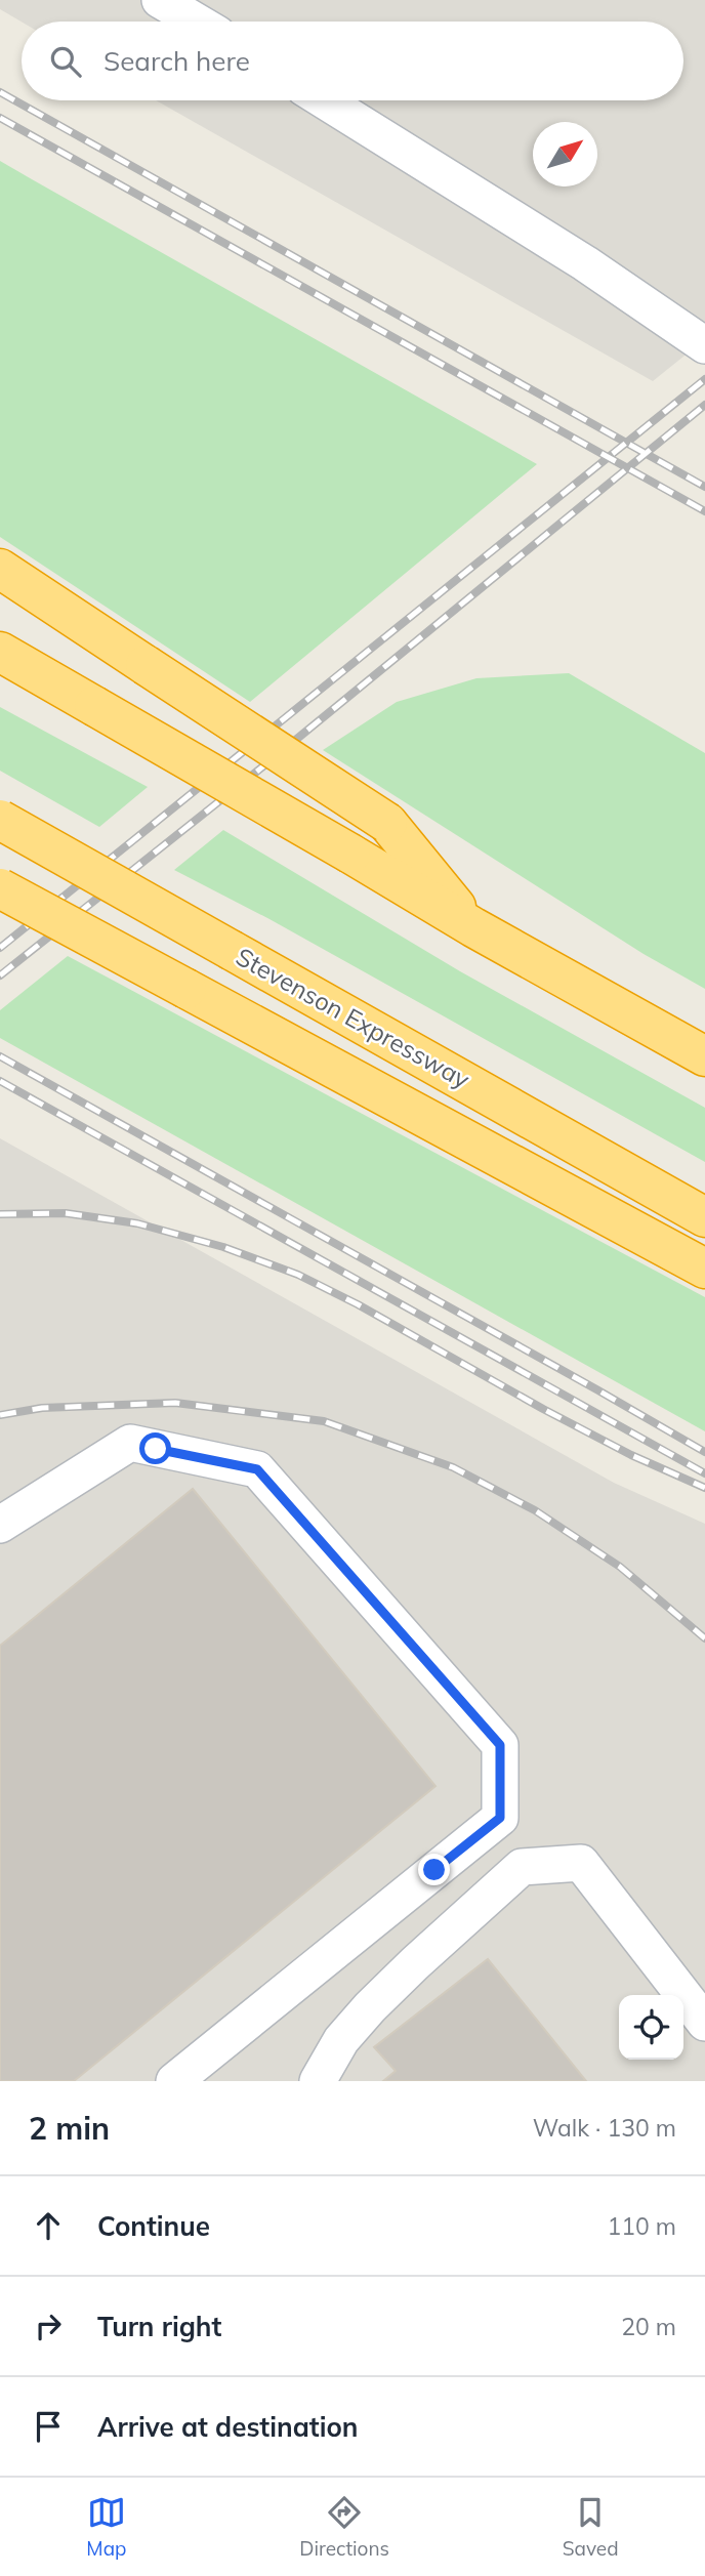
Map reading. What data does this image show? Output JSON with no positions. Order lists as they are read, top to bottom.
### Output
{
  "streets": {
    "highway": ["Stevenson Expressway"]
  },
  "north": "top right",
  "page": {
    "search": "Search here",
    "heading": ["2 min", "Walk · 130 m"],
    "list": [
      ["Continue", "110 m"],
      ["Turn right", "20 m"],
      "Arrive at destination"
    ],
    "nav": ["Map", "Directions", "Saved"]
  }
}
